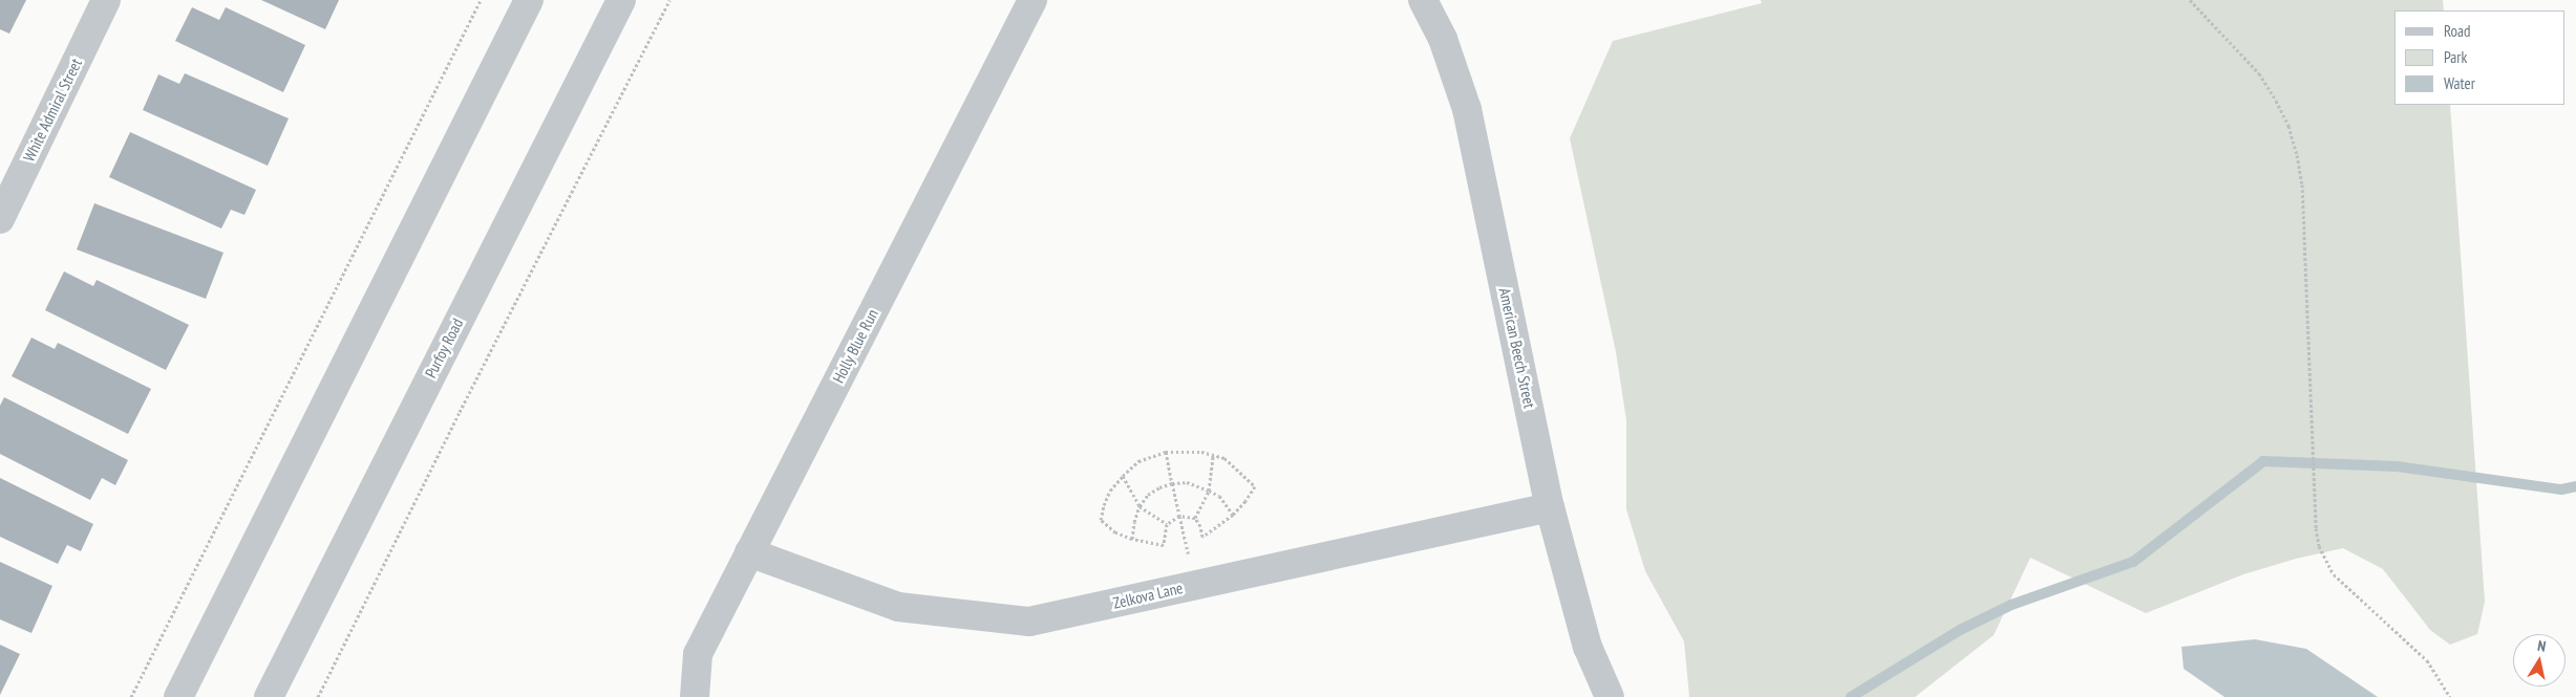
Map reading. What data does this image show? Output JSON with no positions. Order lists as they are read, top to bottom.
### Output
{
  "streets": {
    "street": [
      "White Admiral Street",
      "Holly Blue Run",
      "Purfoy Road",
      "American Beech Street",
      "Zelkova Lane"
    ]
  },
  "crossings": [
    ["Holly Blue Run", "Zelkova Lane"],
    ["American Beech Street", "Zelkova Lane"]
  ],
  "legend": ["Road", "Park", "Water"],
  "north": "top"
}
